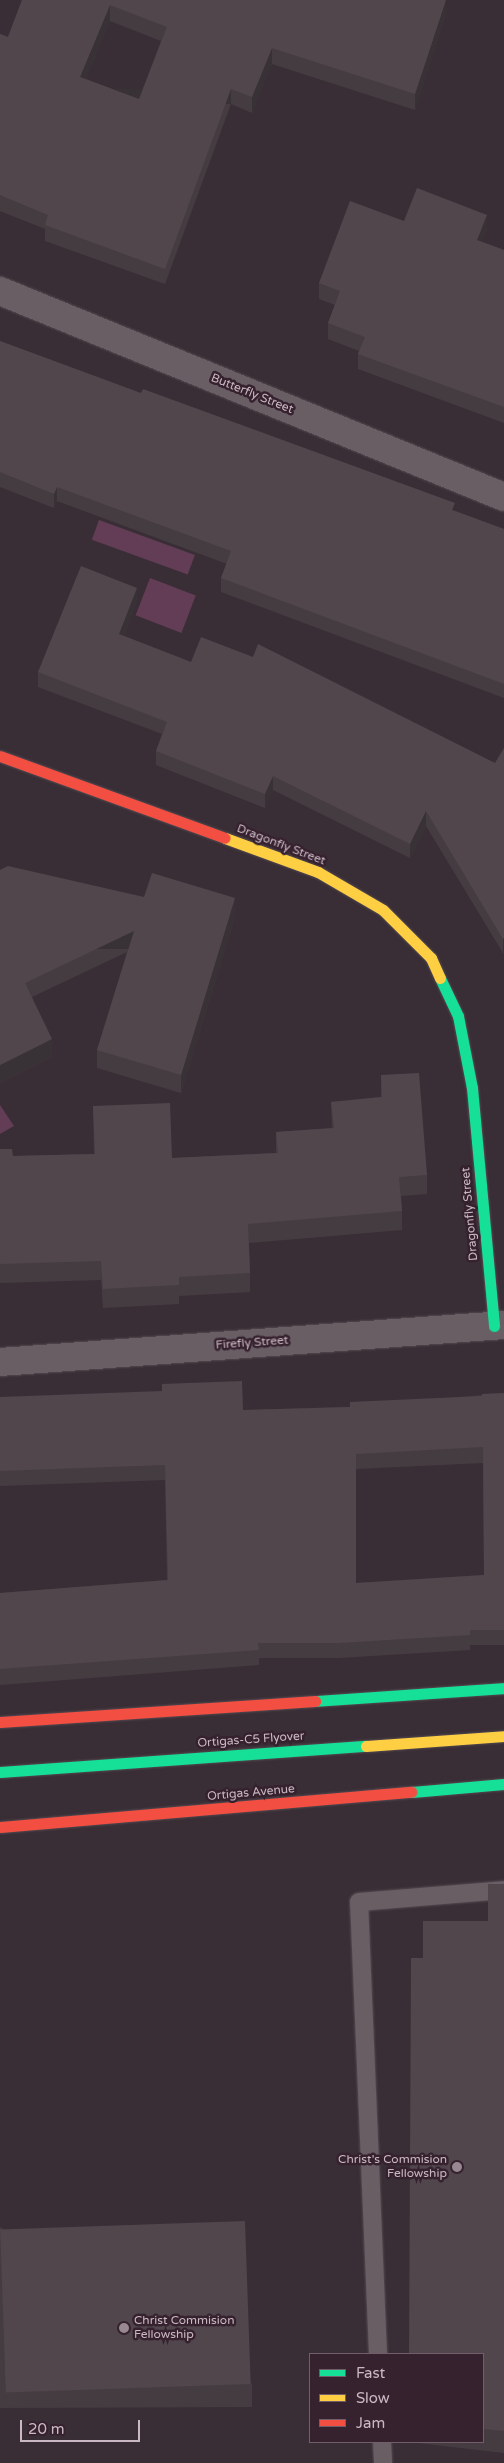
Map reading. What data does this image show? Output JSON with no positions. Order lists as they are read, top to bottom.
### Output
{
  "streets": {
    "main road": ["Dragonfly Street", "Ortigas-C5 Flyover", "Ortigas Avenue"],
    "street": ["Butterfly Street", "Firefly Street"]
  },
  "crossings": [
    ["Dragonfly Street", "Firefly Street"]
  ],
  "places": ["Christ's Commision Fellowship", "Christ Commision Fellowship"],
  "legend": ["Fast", "Slow", "Jam"],
  "scale_bar": "20 m"
}
